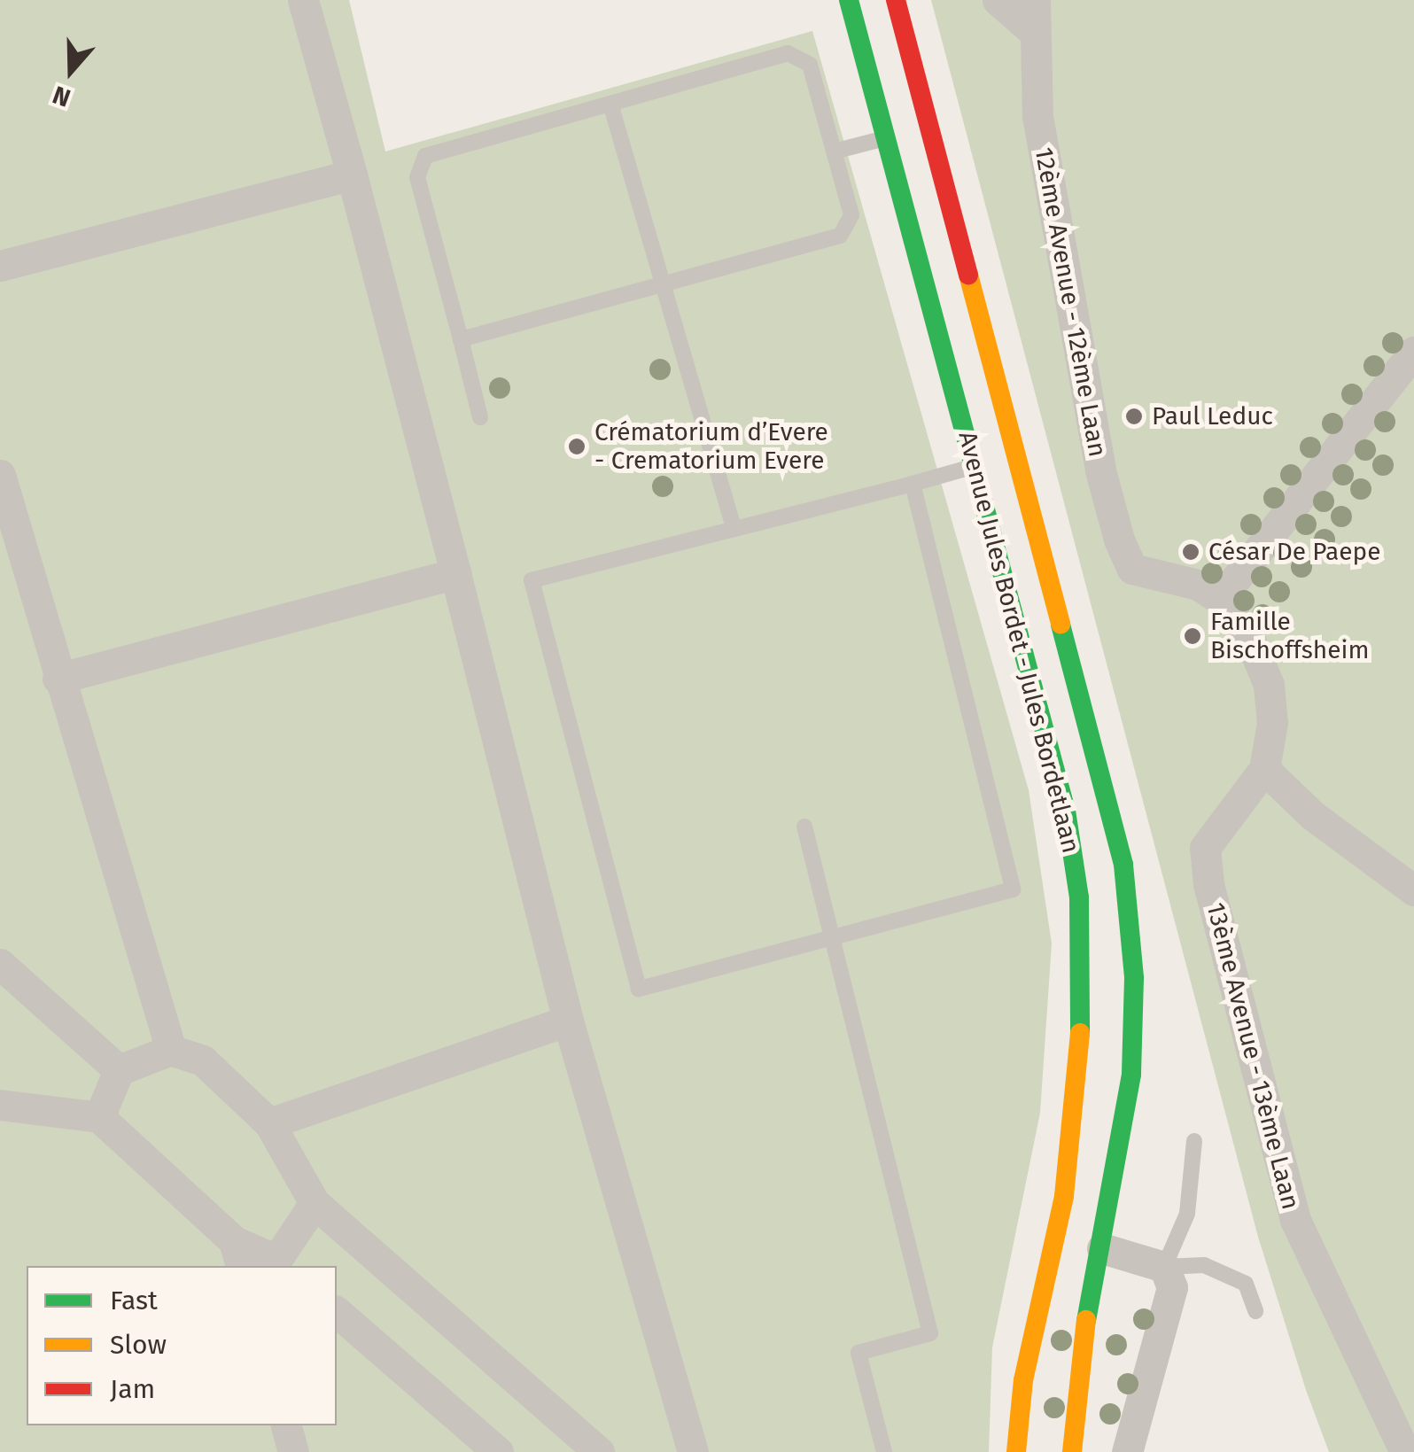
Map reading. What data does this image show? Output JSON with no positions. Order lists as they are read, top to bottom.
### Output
{
  "streets": {
    "main road": ["Avenue Jules Bordet - Jules Bordetlaan"],
    "street": ["12ème Avenue - 12ème Laan", "13ème Avenue - 13ème Laan"]
  },
  "places": [
    "Paul Leduc",
    "Crématorium d’Evere - Crematorium Evere",
    "César De Paepe",
    "Famille Bischoffsheim"
  ],
  "legend": ["Fast", "Slow", "Jam"],
  "north": "bottom"
}
